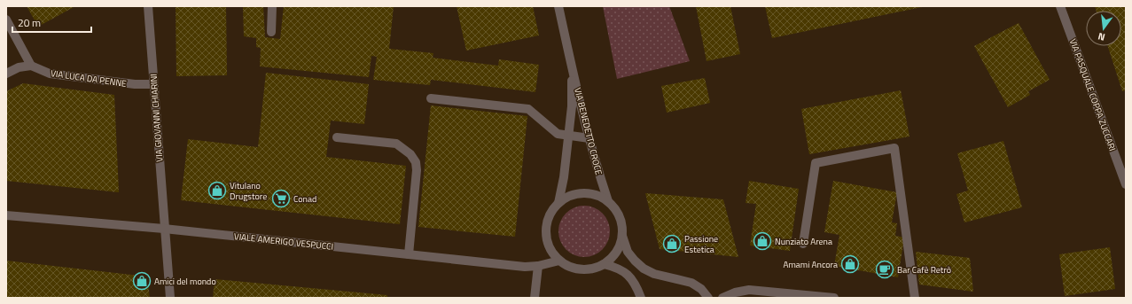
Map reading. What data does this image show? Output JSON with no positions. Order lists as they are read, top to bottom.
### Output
{
  "streets": {
    "street": [
      "VIA LUCA DA PENNE",
      "VIA PASQUALE COPPA ZUCCARI",
      "VIA GIOVANNI CHIARINI",
      "VIA BENEDETTO CROCE",
      "VIALE AMERIGO VESPUCCI"
    ]
  },
  "crossings": [
    ["VIA LUCA DA PENNE", "VIA GIOVANNI CHIARINI"],
    ["VIA GIOVANNI CHIARINI", "VIALE AMERIGO VESPUCCI"],
    ["VIA BENEDETTO CROCE", "VIALE AMERIGO VESPUCCI"]
  ],
  "places": {
    "shop": [
      "Vitulano Drugstore",
      "Nunziato Arena",
      "Passione Estetica",
      "Amami Ancora",
      "Amici del mondo"
    ],
    "supermarket": ["Conad"],
    "cafe": ["Bar Cafè Retrò"]
  },
  "scale_bar": "20 m",
  "north": "bottom"
}
